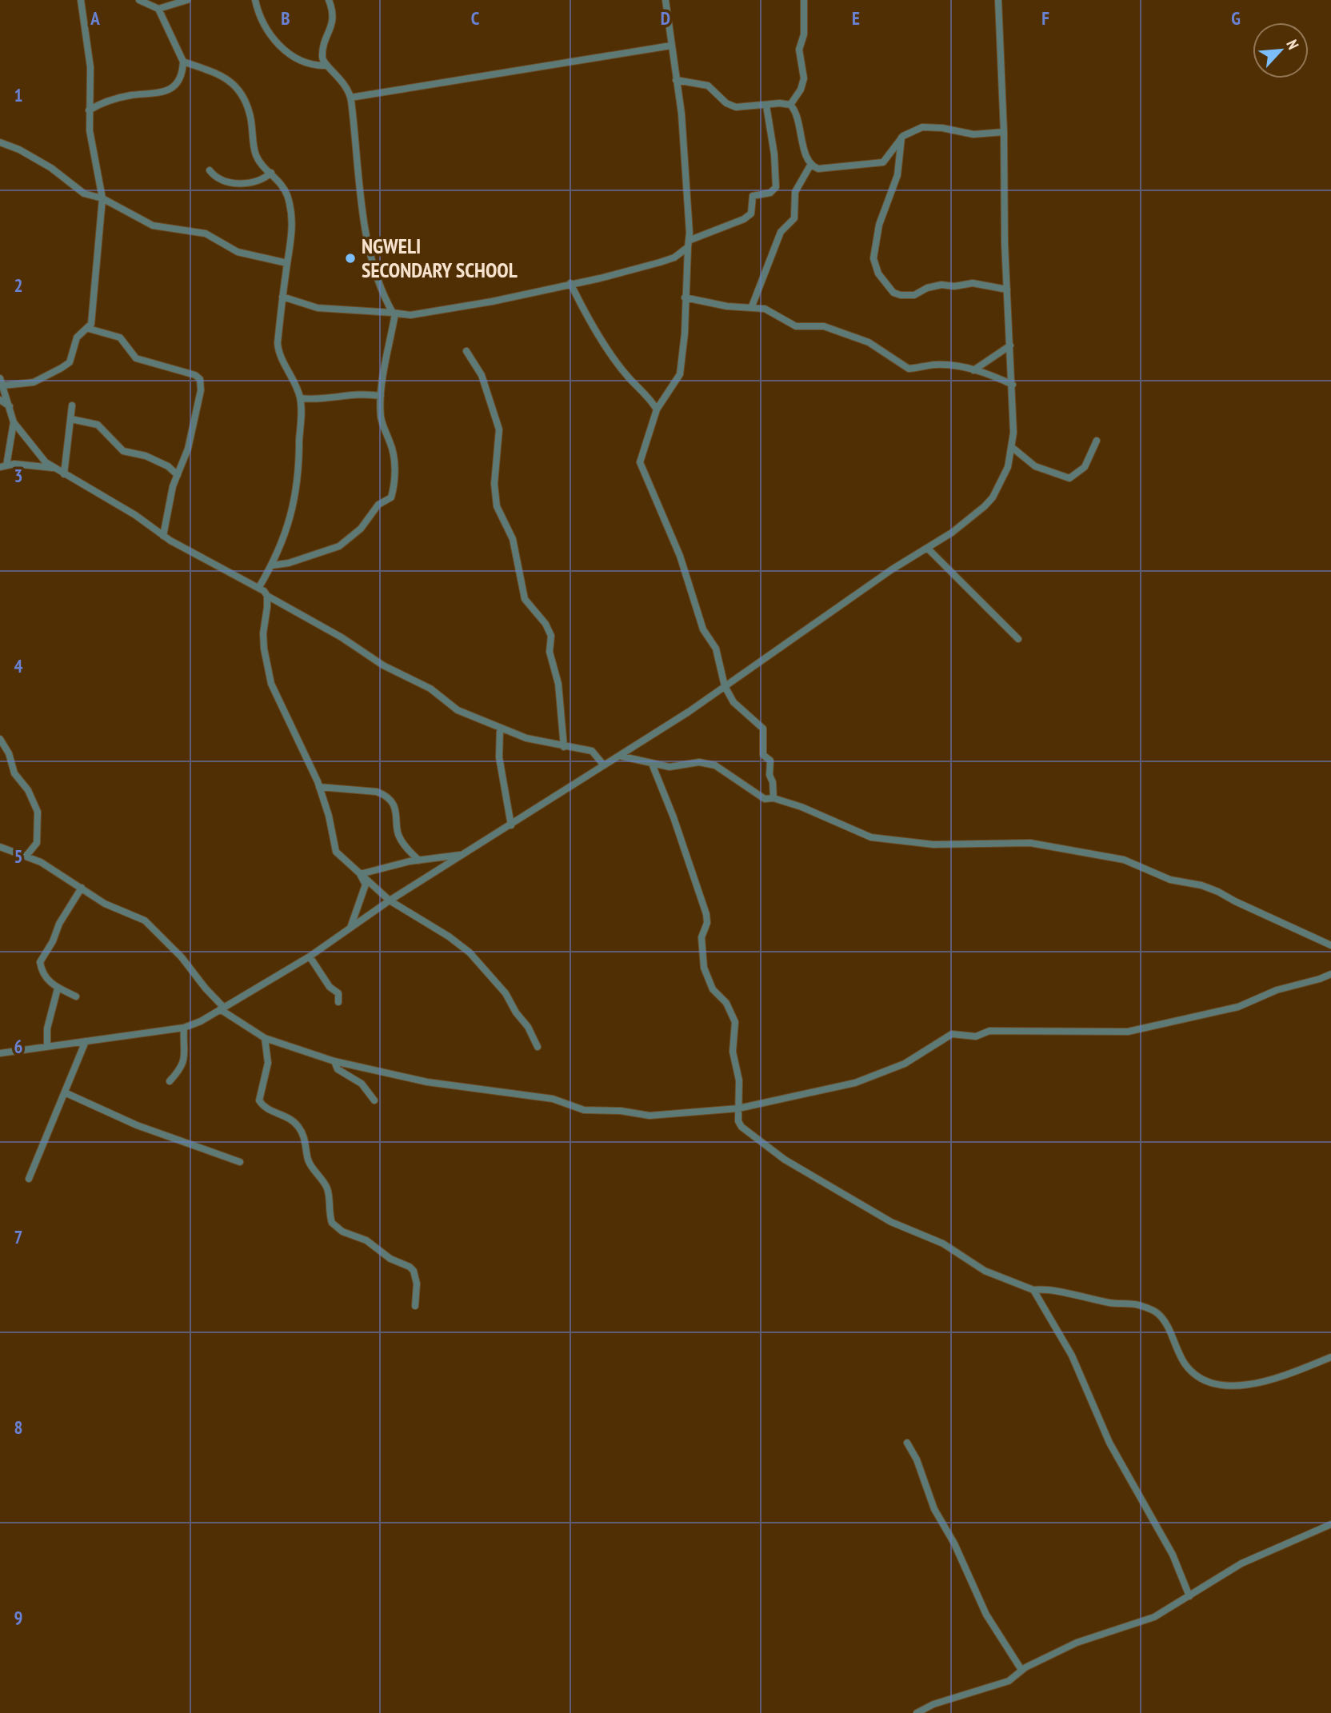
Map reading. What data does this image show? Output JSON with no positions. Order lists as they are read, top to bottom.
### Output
{
  "places": ["NGWELI SECONDARY SCHOOL"],
  "north": "top right",
  "grid": {
    "columns": [
      "A",
      "B",
      "C",
      "D",
      "E",
      "F",
      "G"
    ],
    "rows": [
      "1",
      "2",
      "3",
      "4",
      "5",
      "6",
      "7",
      "8",
      "9"
    ]
  }
}
